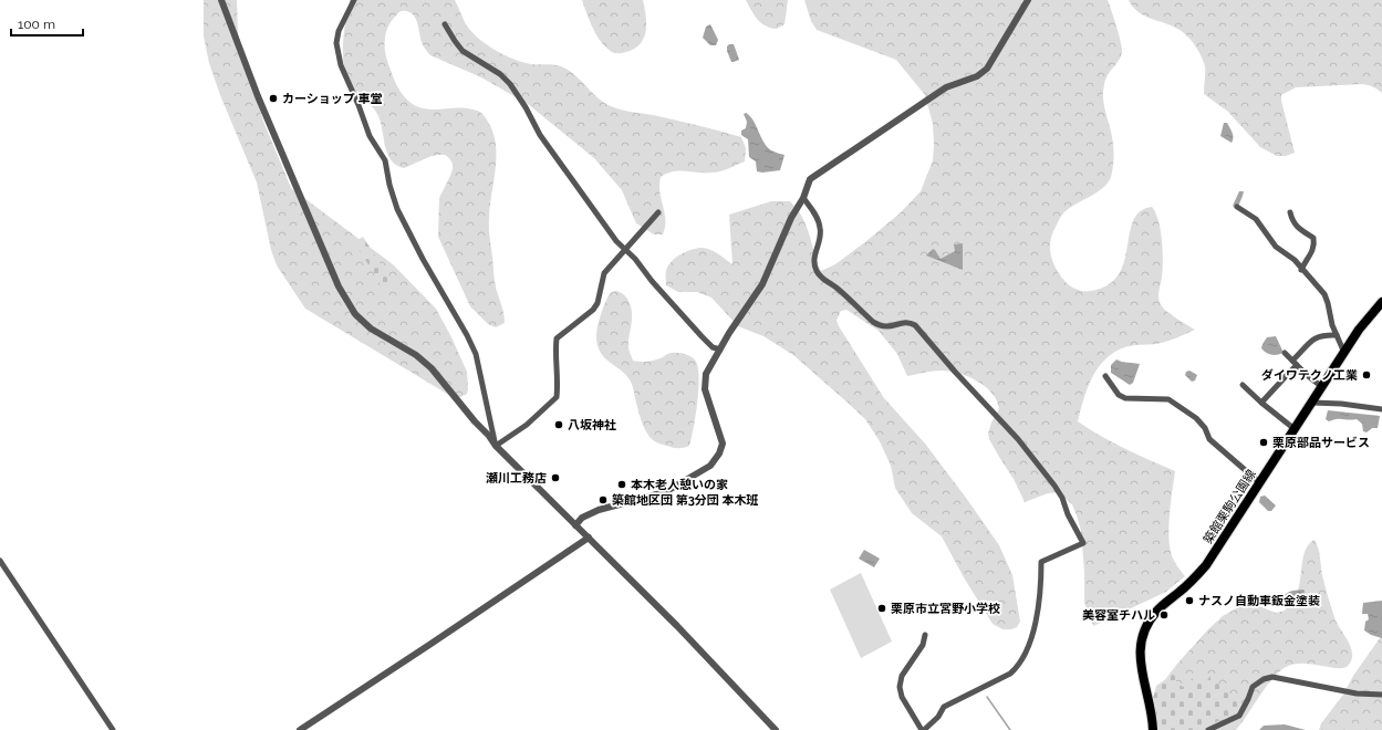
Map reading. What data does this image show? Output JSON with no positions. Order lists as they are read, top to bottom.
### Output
{
  "streets": {
    "main road": ["築館栗駒公園線"]
  },
  "places": [
    "カーショップ 車堂",
    "ダイワテクノ工業",
    "八坂神社",
    "栗原部品サービス",
    "瀬川工務店",
    "本木老人憩いの家",
    "築館地区団 第3分団 本木班",
    "ナスノ自動車鈑金塗装",
    "栗原市立宮野小学校",
    "美容室チハル"
  ],
  "scale_bar": "100 m"
}
